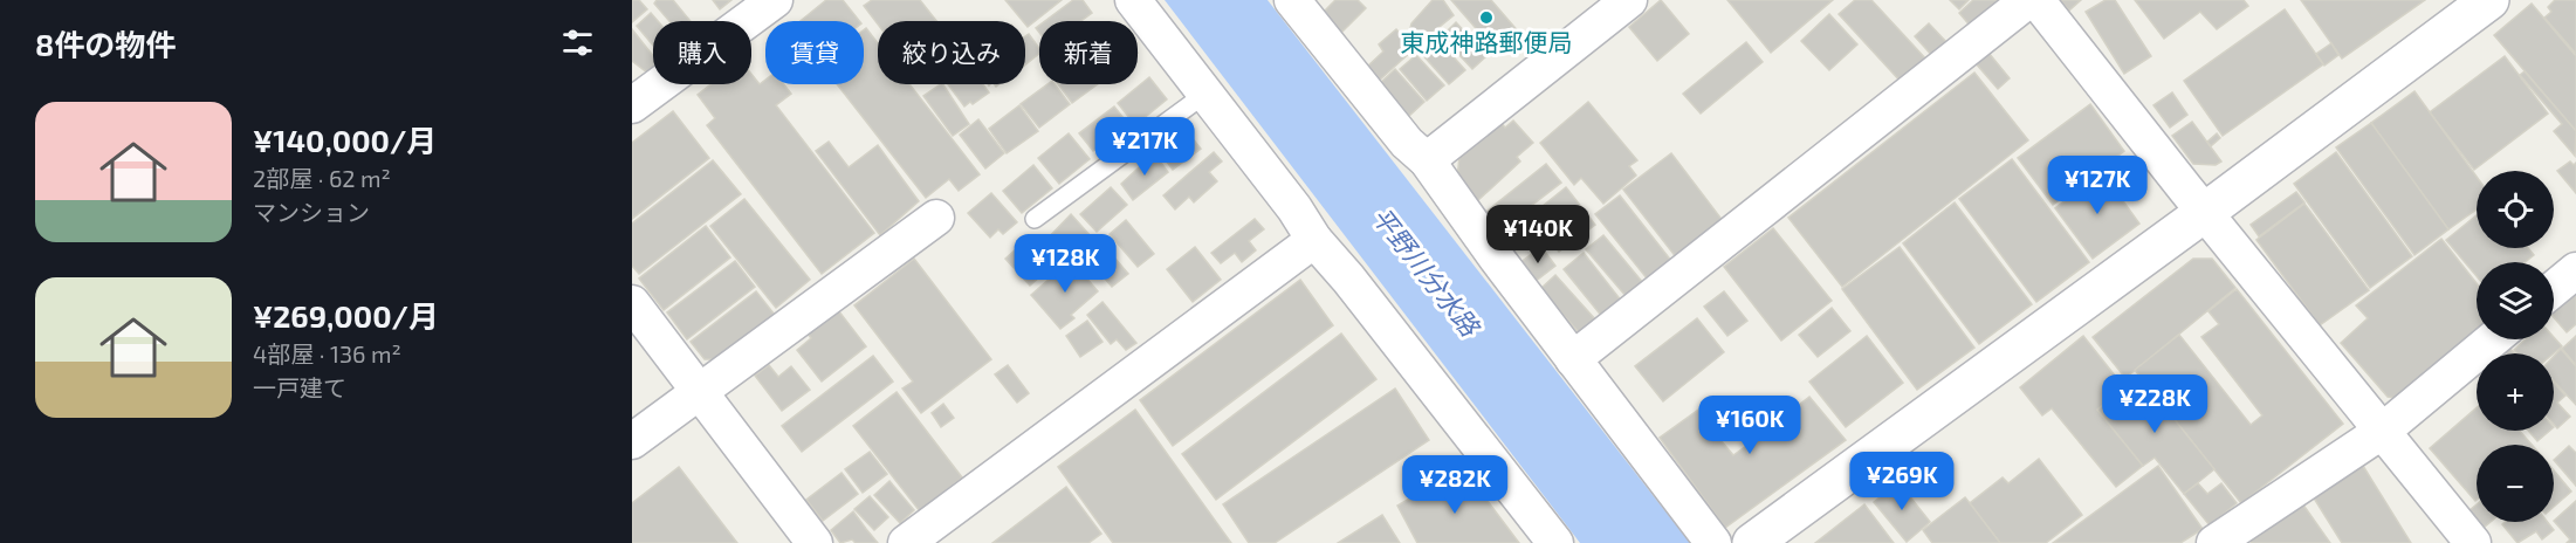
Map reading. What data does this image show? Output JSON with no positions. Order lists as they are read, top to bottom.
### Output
{
  "water": ["平野川分水路"],
  "places": ["東成神路郵便局"],
  "page": {
    "heading": "8件の物件",
    "chip": [
      "購入",
      "賃貸",
      "絞り込み",
      "新着"
    ],
    "list": [
      {
        "name": "¥140,000/月",
        "note": "2部屋 · 62 m² · マンション"
      },
      {
        "name": "¥269,000/月",
        "note": "4部屋 · 136 m² · 一戸建て"
      }
    ],
    "price": [
      "¥217K",
      "¥127K",
      "¥140K",
      "¥128K",
      "¥228K",
      "¥160K",
      "¥269K",
      "¥282K"
    ],
    "map_buttons": ["+", "−"]
  }
}
